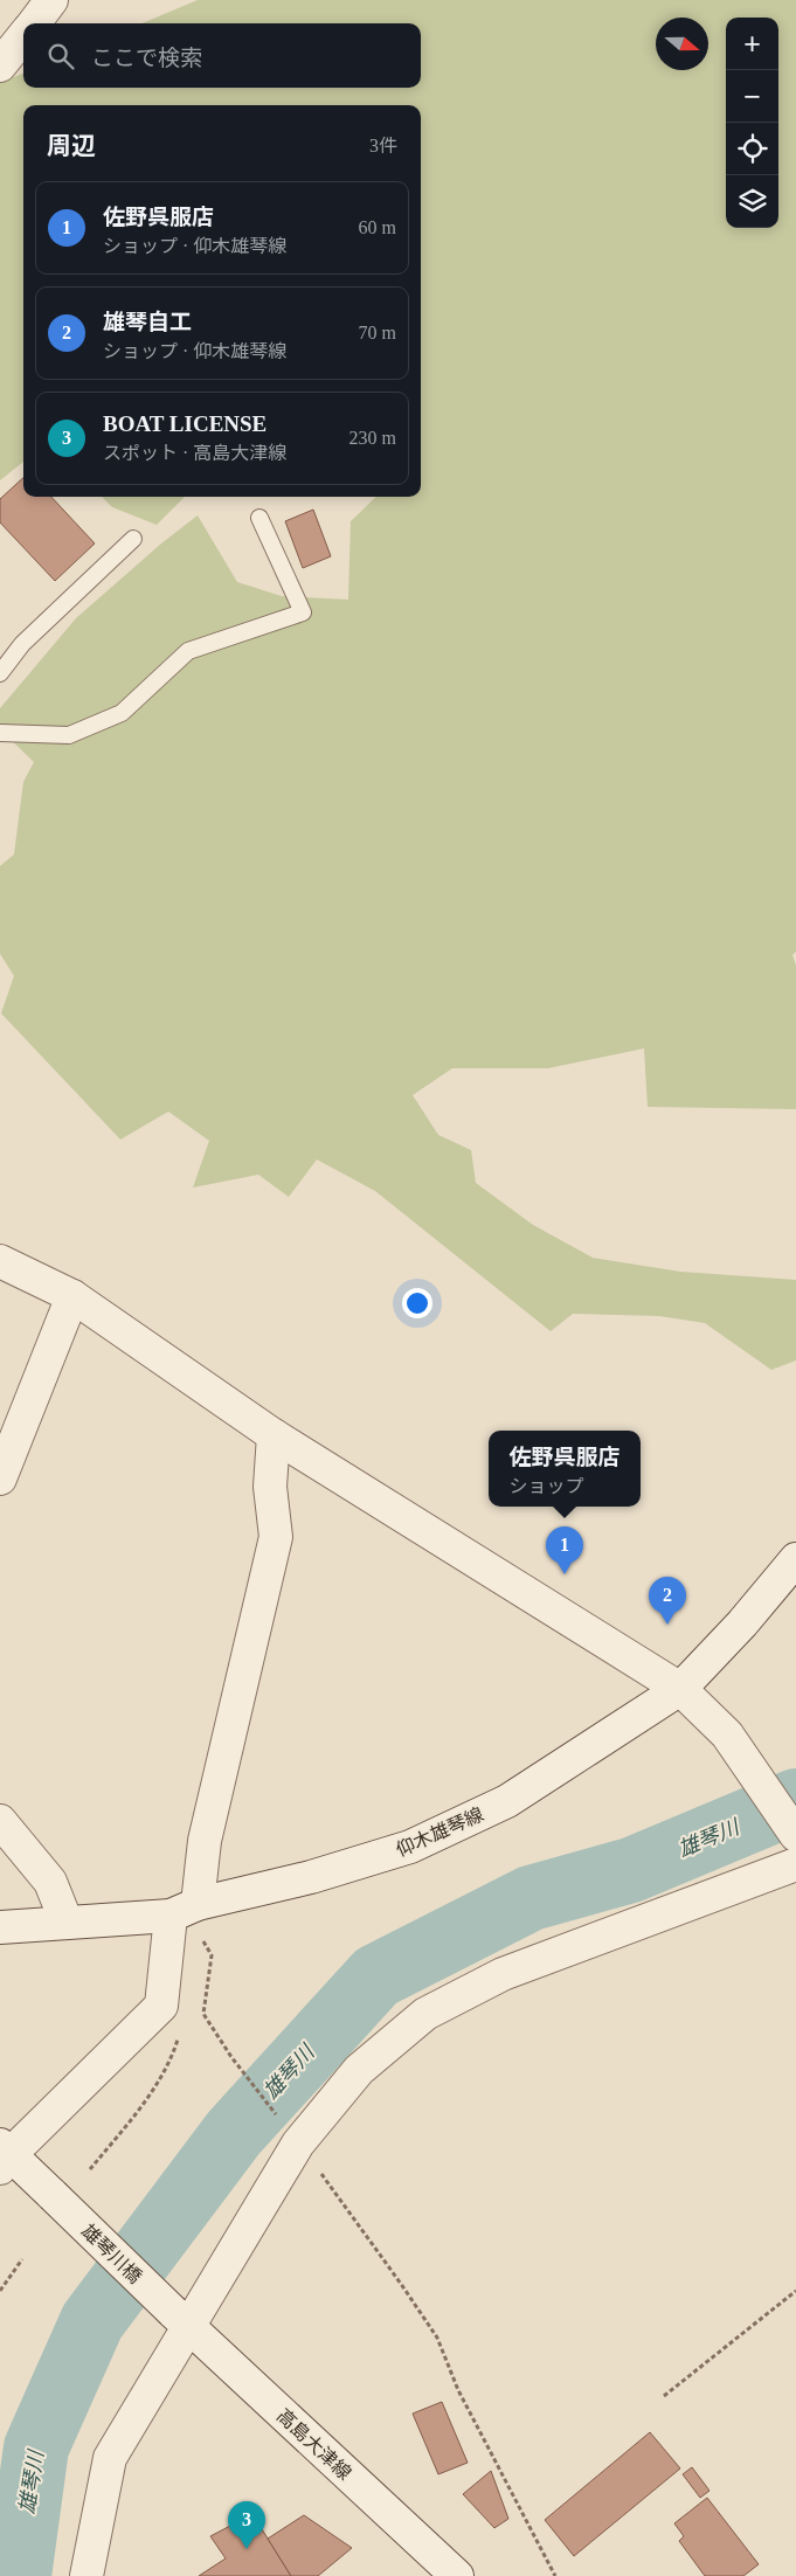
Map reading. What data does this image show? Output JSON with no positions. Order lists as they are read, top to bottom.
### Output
{
  "streets": {
    "street": ["仰木雄琴線", "雄琴川橋", "高島大津線"]
  },
  "crossings": [
    ["雄琴川橋", "高島大津線"]
  ],
  "water": ["雄琴川"],
  "north": "right",
  "page": {
    "map_buttons": ["+", "−"],
    "search": "ここで検索",
    "heading": ["周辺", "3件"],
    "list": [
      {
        "mark": "1",
        "name": "佐野呉服店",
        "note": "ショップ · 仰木雄琴線",
        "value": "60 m"
      },
      {
        "mark": "2",
        "name": "雄琴自工",
        "note": "ショップ · 仰木雄琴線",
        "value": "70 m"
      },
      {
        "mark": "3",
        "name": "BOAT LICENSE",
        "note": "スポット · 高島大津線",
        "value": "230 m"
      }
    ],
    "popup": ["佐野呉服店", "ショップ"],
    "pins": ["1", "2", "3"]
  }
}
